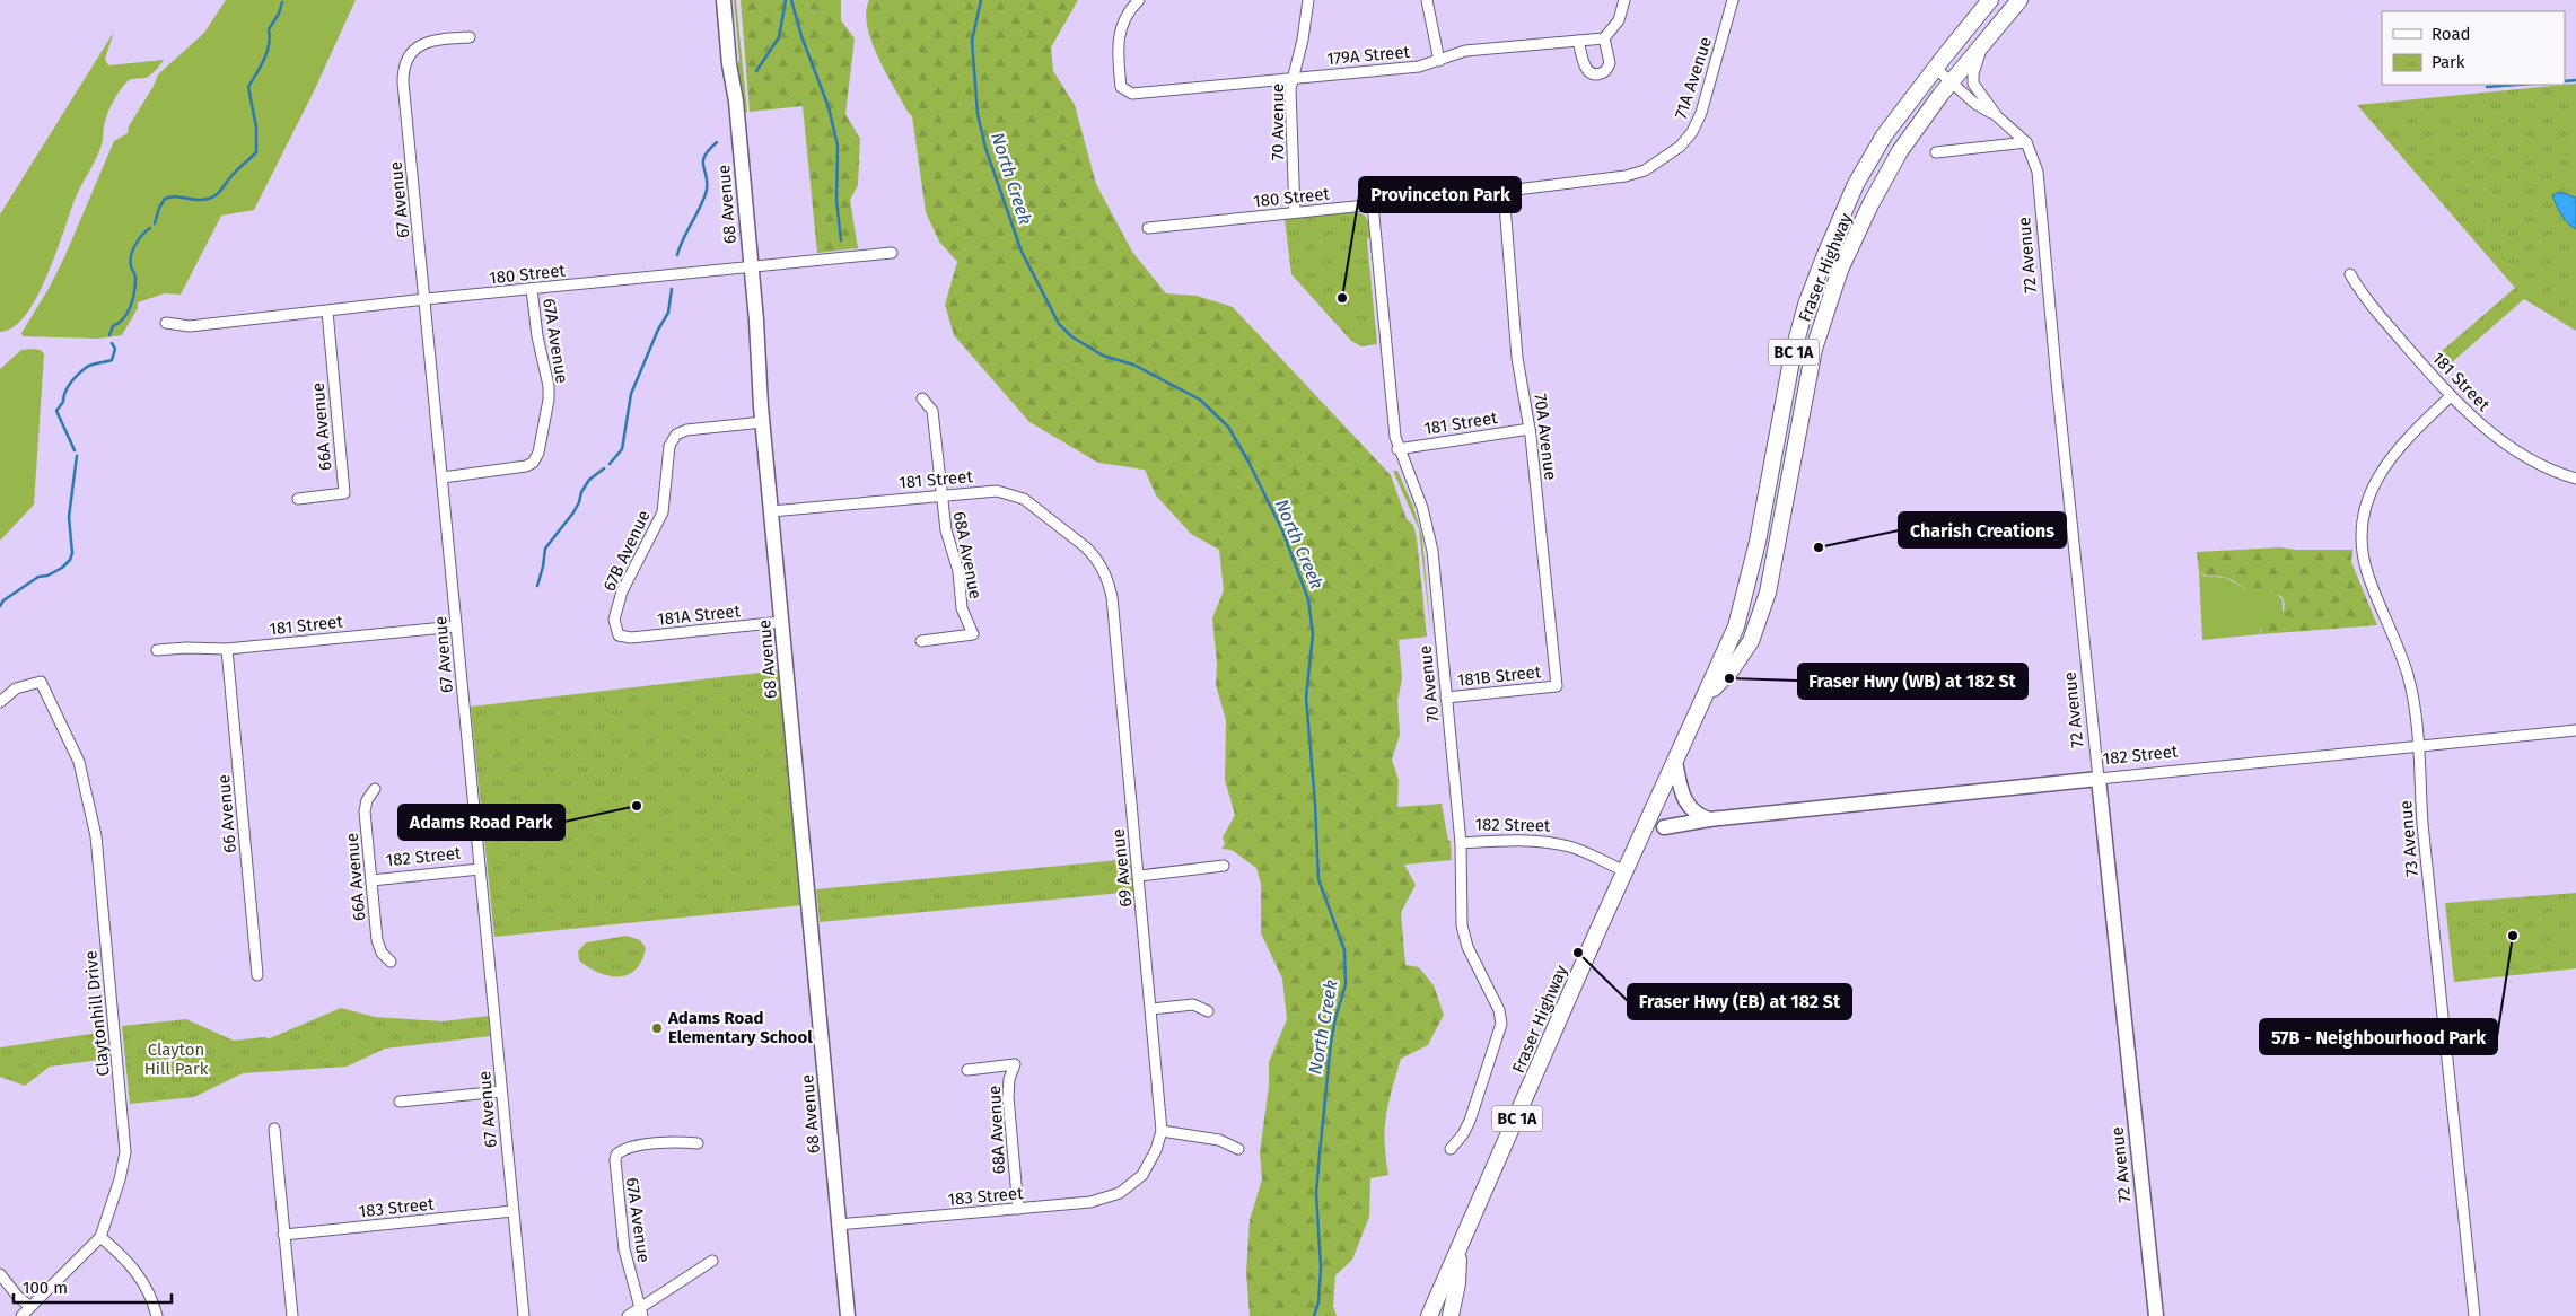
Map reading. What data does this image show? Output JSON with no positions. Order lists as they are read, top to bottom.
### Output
{
  "streets": {
    "main road": ["Fraser Highway", "BC 1A"],
    "street": [
      "179A Street",
      "71A Avenue",
      "70 Avenue",
      "180 Street",
      "67 Avenue",
      "68 Avenue",
      "72 Avenue",
      "67A Avenue",
      "181 Street",
      "66A Avenue",
      "70A Avenue",
      "67B Avenue",
      "68A Avenue",
      "181A Street",
      "181B Street",
      "182 Street",
      "66 Avenue",
      "73 Avenue",
      "69 Avenue",
      "Claytonhill Drive",
      "183 Street"
    ]
  },
  "crossings": [
    ["179A Street", "70 Avenue"],
    ["71A Avenue", "180 Street"],
    ["70 Avenue", "180 Street"],
    ["70 Avenue", "181 Street"],
    ["70 Avenue", "181B Street"],
    ["70 Avenue", "182 Street"],
    ["180 Street", "67 Avenue"],
    ["180 Street", "68 Avenue"],
    ["180 Street", "67A Avenue"],
    ["180 Street", "66A Avenue"],
    ["180 Street", "70A Avenue"],
    ["67 Avenue", "67A Avenue"],
    ["67 Avenue", "181 Street"],
    ["67 Avenue", "182 Street"],
    ["67 Avenue", "183 Street"],
    ["68 Avenue", "181 Street"],
    ["68 Avenue", "67B Avenue"],
    ["68 Avenue", "181A Street"],
    ["68 Avenue", "183 Street"],
    ["72 Avenue", "Fraser Highway"],
    ["72 Avenue", "182 Street"],
    ["Fraser Highway", "182 Street"],
    ["181 Street", "70A Avenue"],
    ["181 Street", "68A Avenue"],
    ["181 Street", "66 Avenue"],
    ["181 Street", "73 Avenue"],
    ["181 Street", "69 Avenue"],
    ["66A Avenue", "182 Street"],
    ["70A Avenue", "181B Street"],
    ["67B Avenue", "181A Street"],
    ["68A Avenue", "183 Street"],
    ["182 Street", "73 Avenue"],
    ["69 Avenue", "183 Street"]
  ],
  "water": ["North Creek"],
  "parks": ["Clayton Hill Park"],
  "places": [
    "Provinceton Park",
    "Charish Creations",
    "Fraser Hwy (WB) at 182 St",
    "Adams Road Park",
    "57B - Neighbourhood Park",
    "Fraser Hwy (EB) at 182 St",
    "Adams Road Elementary School"
  ],
  "legend": ["Road", "Park"],
  "scale_bar": "100 m"
}
